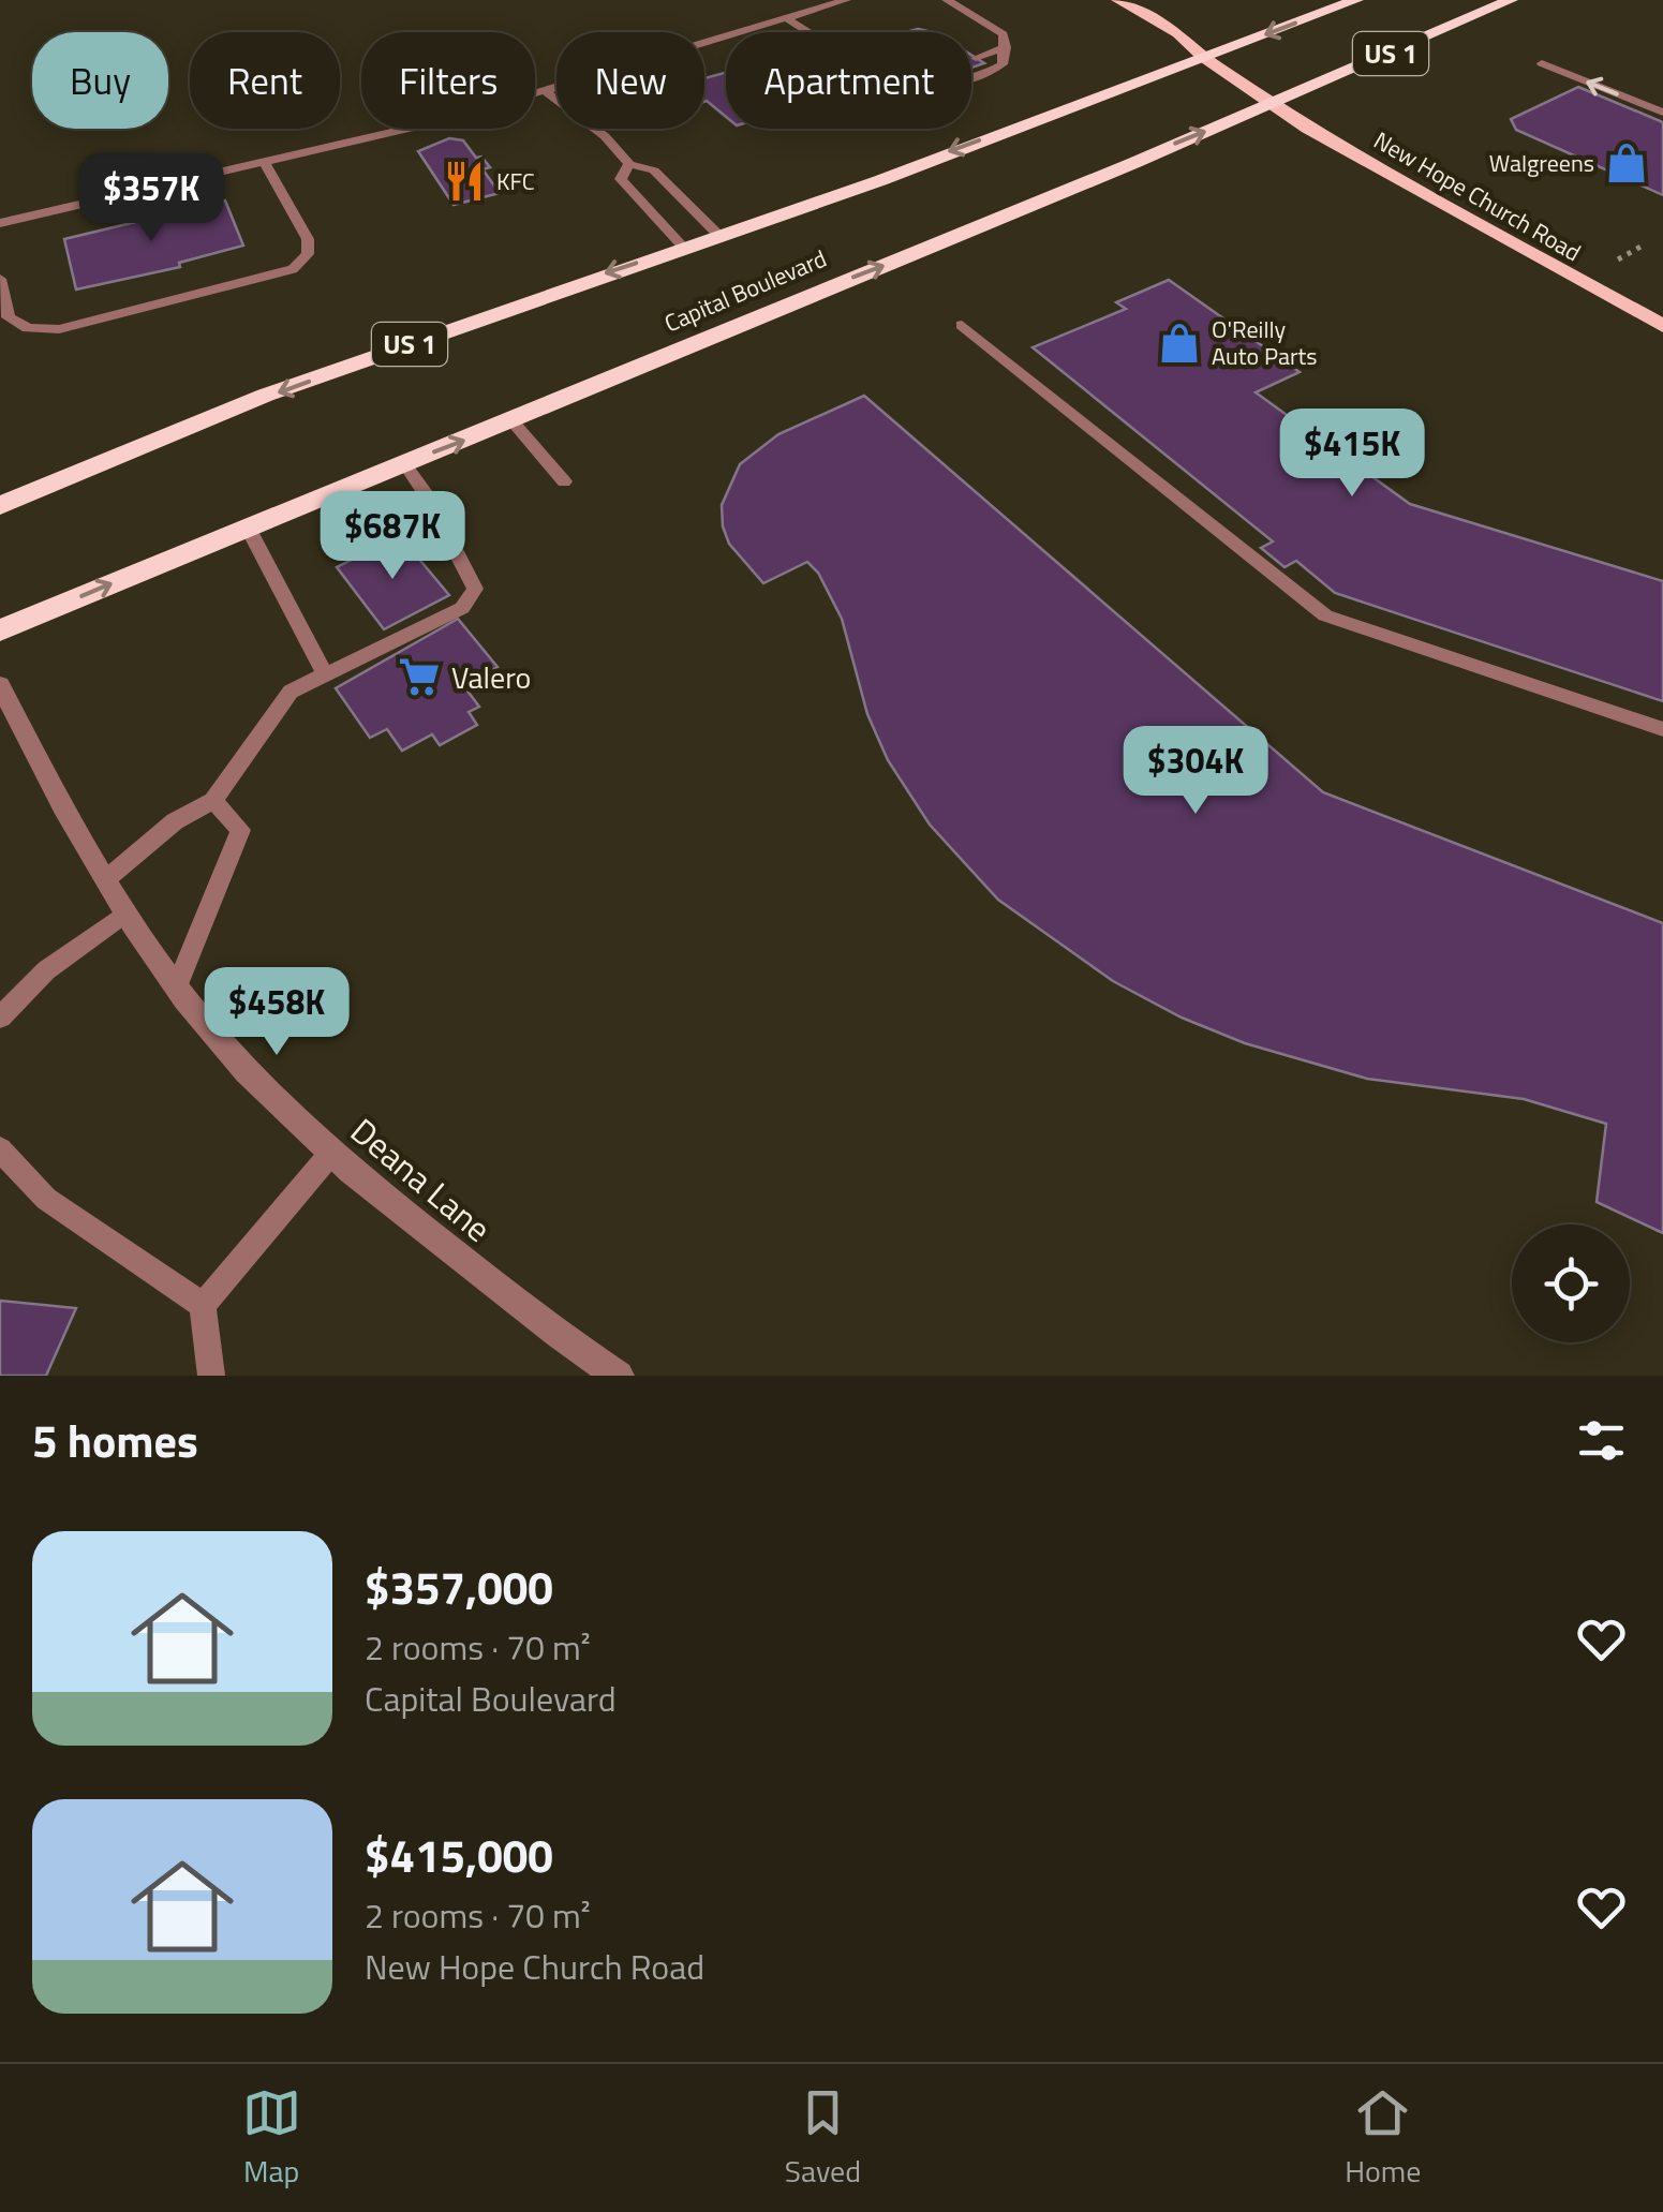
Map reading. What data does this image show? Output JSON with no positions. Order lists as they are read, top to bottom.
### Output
{
  "streets": {
    "highway": ["US 1", "Capital Boulevard"],
    "main road": ["New Hope Church Road"],
    "street": ["Deana Lane"]
  },
  "crossings": [
    ["New Hope Church Road", "Capital Boulevard"]
  ],
  "places": {
    "shop": ["Walgreens", "O'Reilly Auto Parts"],
    "restaurant": ["KFC"],
    "supermarket": ["Valero"]
  },
  "page": {
    "chip": [
      "Buy",
      "Rent",
      "Filters",
      "New",
      "Apartment"
    ],
    "price": [
      "$357K",
      "$415K",
      "$687K",
      "$304K",
      "$458K"
    ],
    "heading": "5 homes",
    "list": [
      {
        "name": "$357,000",
        "note": "2 rooms · 70 m² · Capital Boulevard"
      },
      {
        "name": "$415,000",
        "note": "2 rooms · 70 m² · New Hope Church Road"
      }
    ],
    "tabs": ["Map", "Saved", "Home"]
  }
}
